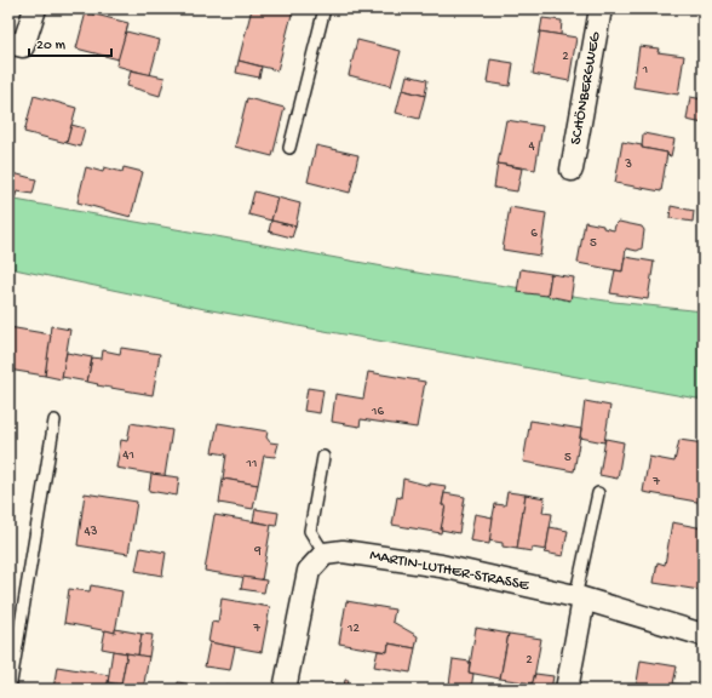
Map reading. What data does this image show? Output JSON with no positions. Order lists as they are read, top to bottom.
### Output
{
  "streets": {
    "street": ["SCHÖNBERGWEG", "MARTIN-LUTHER-STRASSE"]
  },
  "house_numbers": [
    "2",
    "1",
    "4",
    "3",
    "6",
    "5",
    "16",
    "41",
    "5",
    "11",
    "7",
    "43",
    "9",
    "7",
    "12",
    "2"
  ],
  "scale_bar": "20 m"
}
